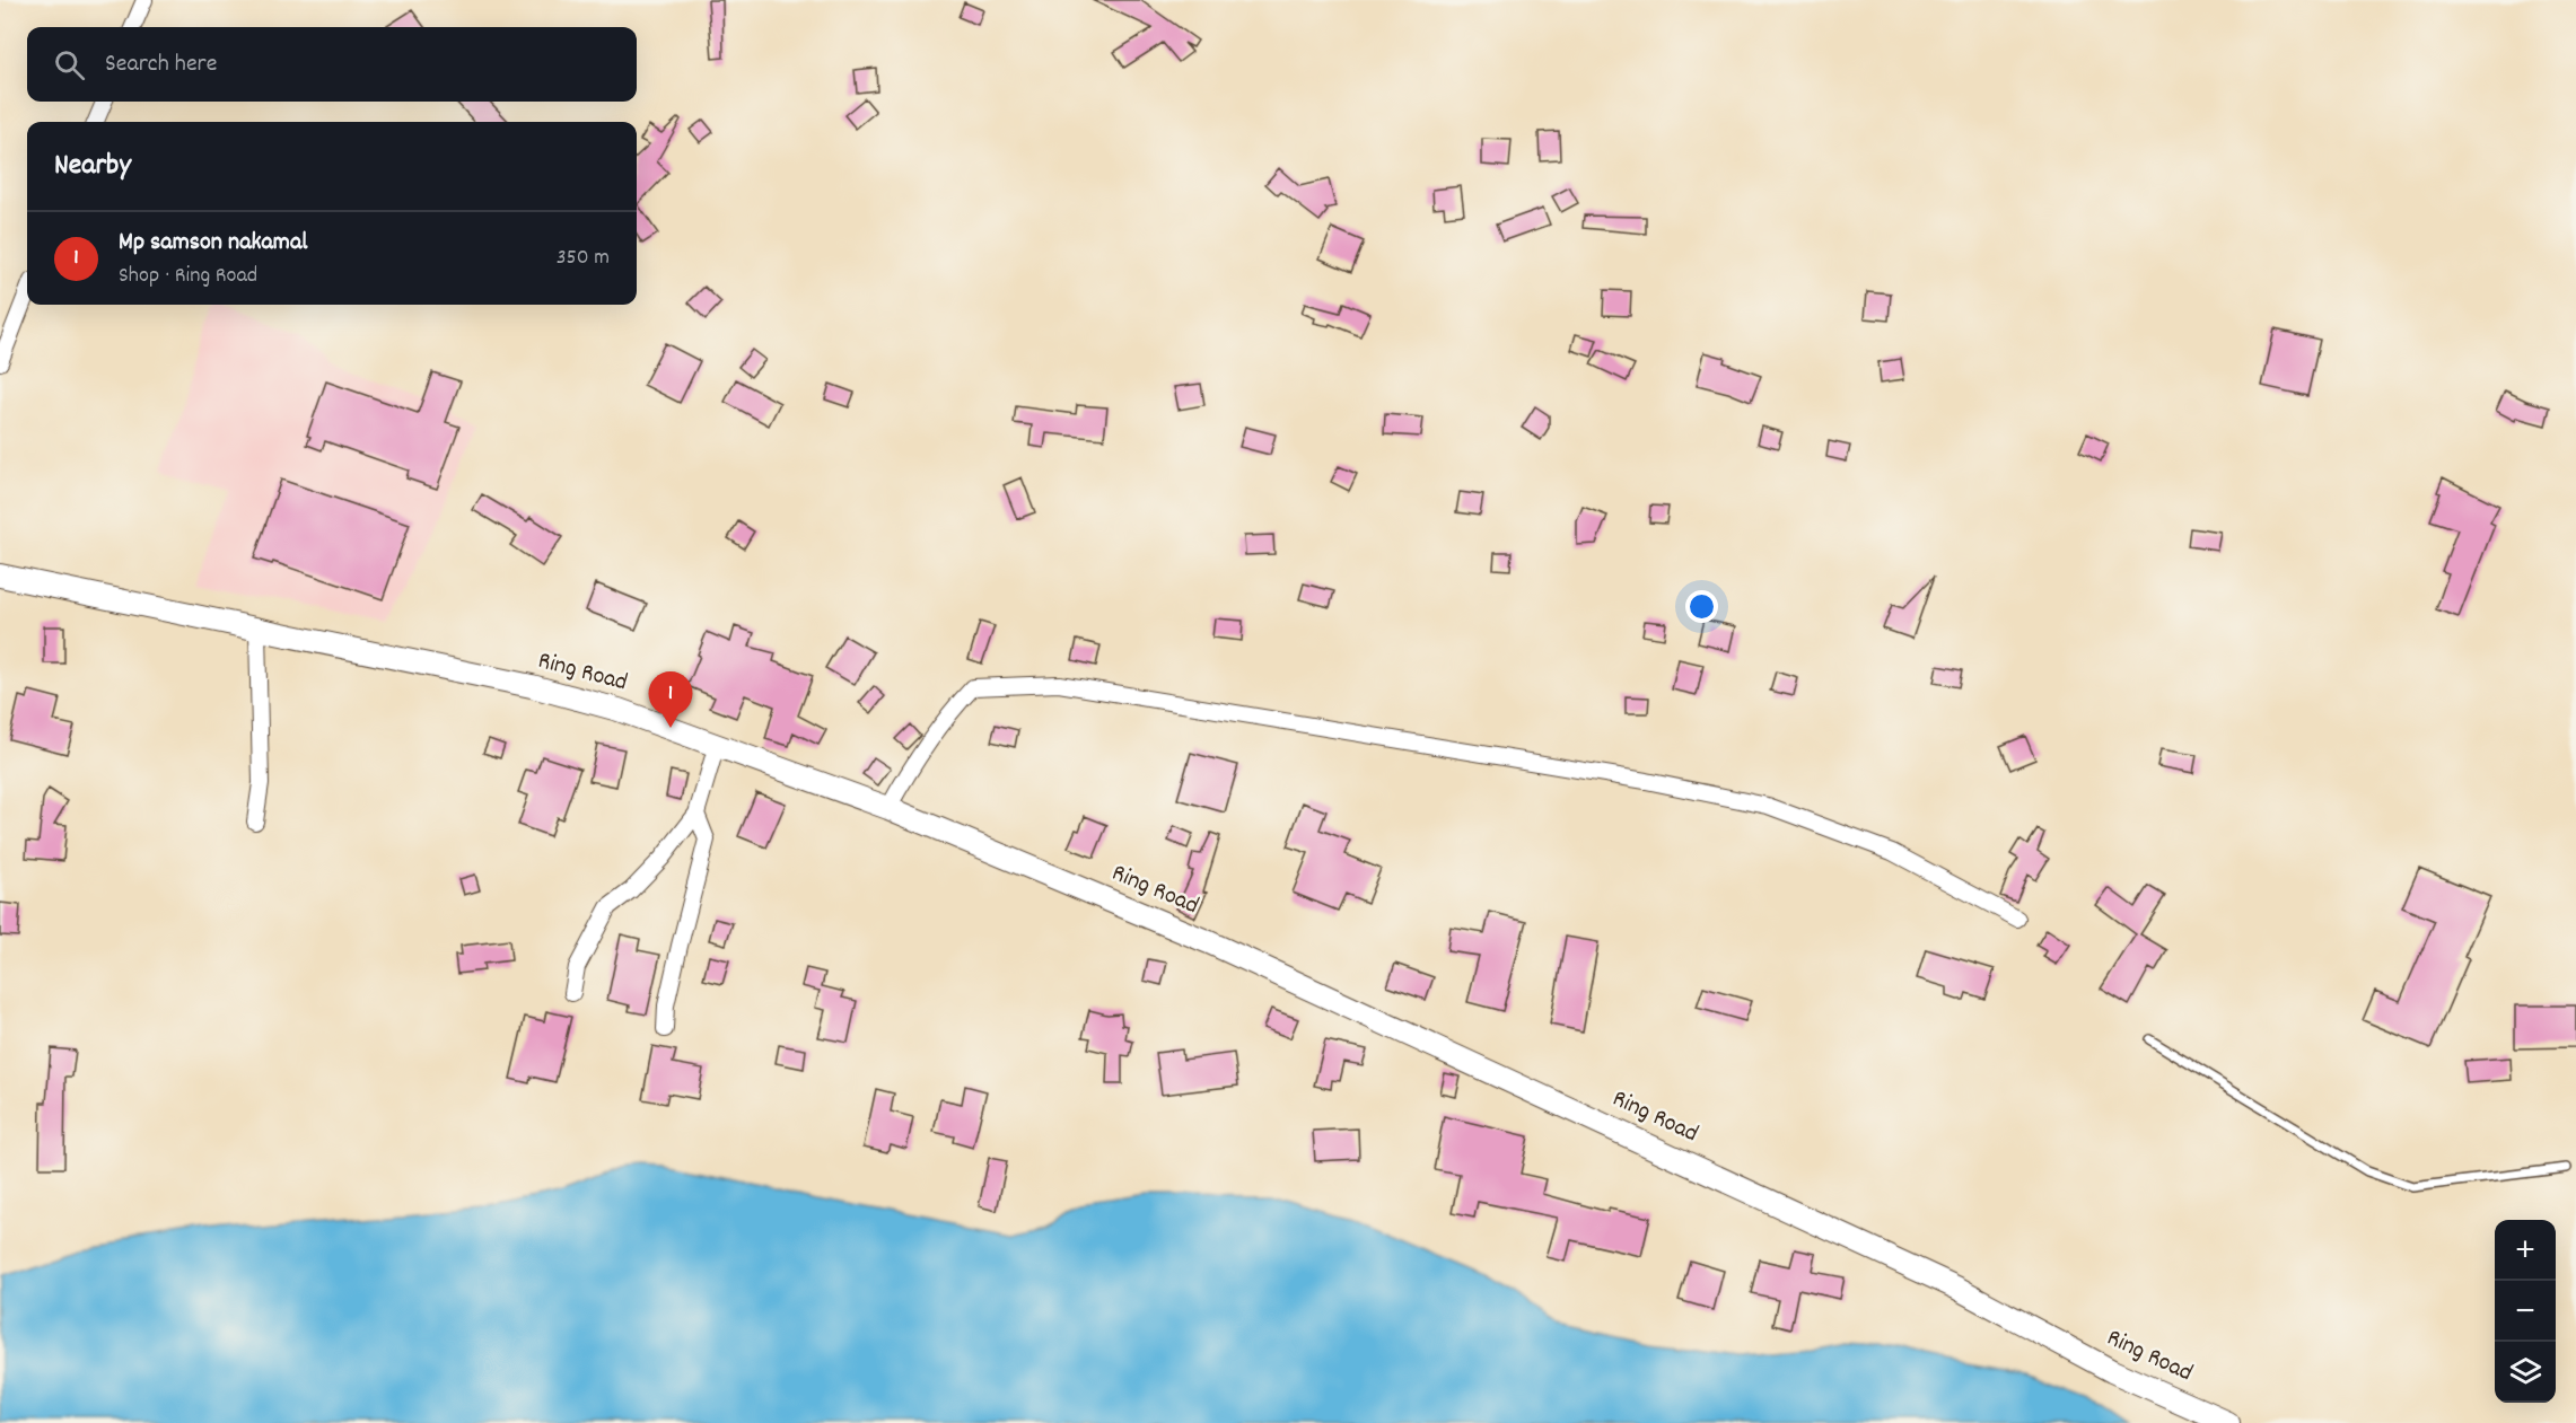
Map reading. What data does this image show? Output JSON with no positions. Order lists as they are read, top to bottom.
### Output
{
  "streets": {
    "main road": ["Ring Road"]
  },
  "page": {
    "search": "Search here",
    "heading": "Nearby",
    "list": [
      {
        "mark": "1",
        "name": "Mp samson nakamal",
        "note": "Shop · Ring Road",
        "value": "350 m"
      }
    ],
    "pins": "1",
    "map_buttons": ["+", "−"]
  }
}
